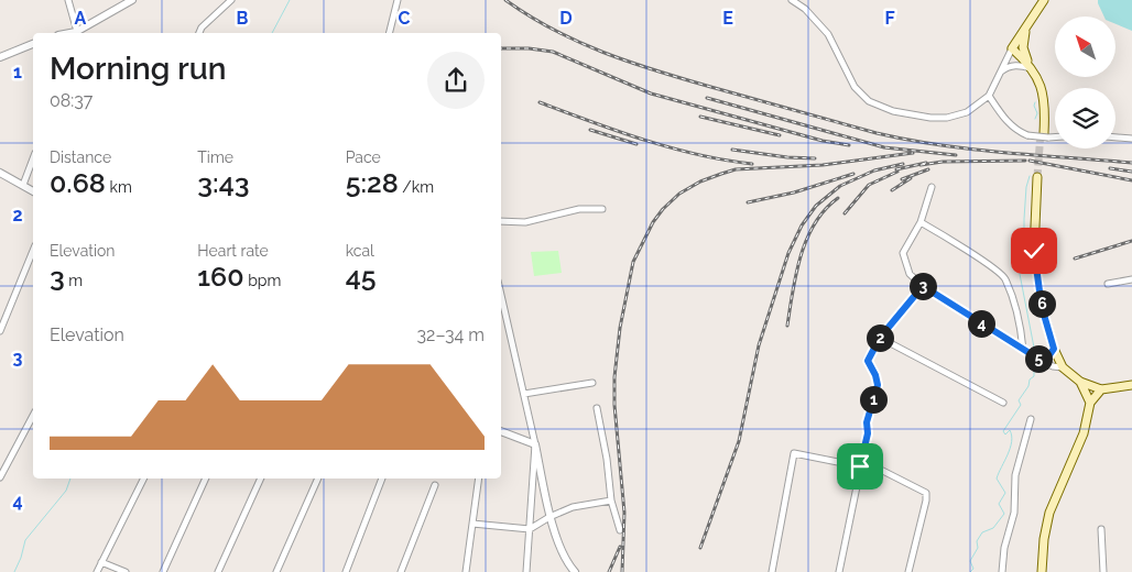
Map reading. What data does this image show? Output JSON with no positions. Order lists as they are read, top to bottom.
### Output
{
  "north": "top left",
  "page": {
    "heading": ["Morning run", "08:37"],
    "stats": [
      ["Distance", "0.68 km"],
      ["Time", "3:43"],
      ["Pace", "5:28 /km"],
      ["Elevation", "3 m"],
      ["Heart rate", "160 bpm"],
      ["kcal", "45"]
    ],
    "pins": [
      "3",
      "6",
      "4",
      "2",
      "5",
      "1"
    ],
    "chart": ["Elevation", "32–34 m"]
  },
  "grid": {
    "columns": [
      "A",
      "B",
      "C",
      "D",
      "E",
      "F"
    ],
    "rows": [
      "1",
      "2",
      "3",
      "4"
    ]
  }
}
